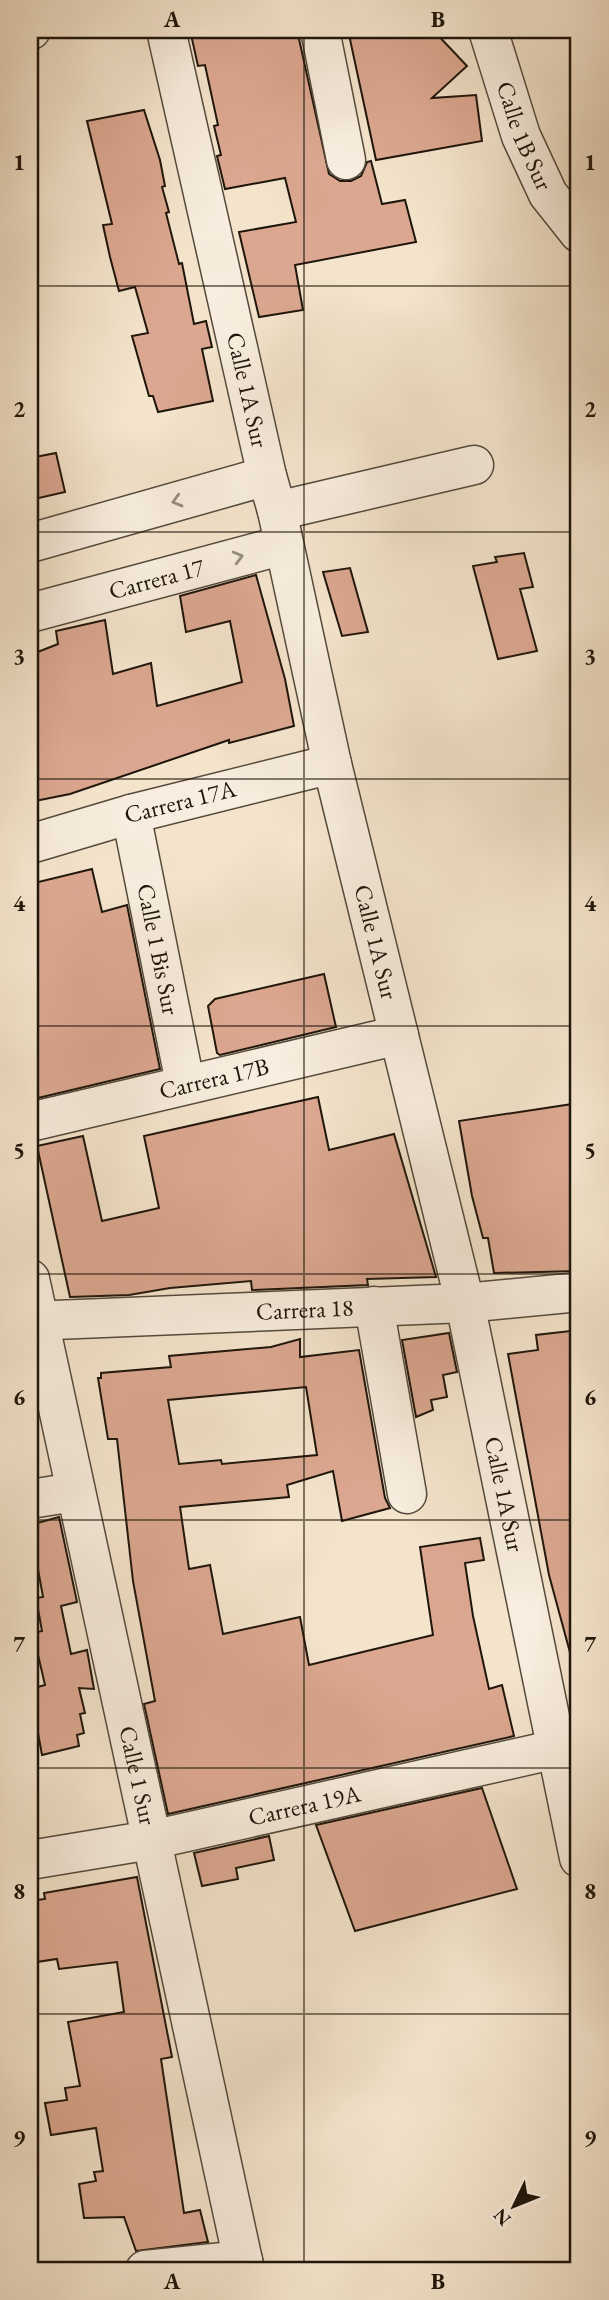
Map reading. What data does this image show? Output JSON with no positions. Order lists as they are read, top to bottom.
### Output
{
  "streets": {
    "street": [
      "Calle 1B Sur",
      "Calle 1A Sur",
      "Carrera 17",
      "Carrera 17A",
      "Calle 1 Bis Sur",
      "Carrera 17B",
      "Carrera 18",
      "Calle 1 Sur",
      "Carrera 19A"
    ]
  },
  "crossings": [
    ["Calle 1A Sur", "Carrera 17"],
    ["Calle 1A Sur", "Carrera 17A"],
    ["Calle 1A Sur", "Carrera 17B"],
    ["Calle 1A Sur", "Carrera 18"],
    ["Calle 1A Sur", "Carrera 19A"],
    ["Carrera 17A", "Calle 1 Bis Sur"],
    ["Calle 1 Bis Sur", "Carrera 17B"],
    ["Carrera 18", "Calle 1 Sur"],
    ["Calle 1 Sur", "Carrera 19A"]
  ],
  "north": "bottom left",
  "grid": {
    "columns": ["A", "B"],
    "rows": [
      "1",
      "2",
      "3",
      "4",
      "5",
      "6",
      "7",
      "8",
      "9"
    ]
  }
}
